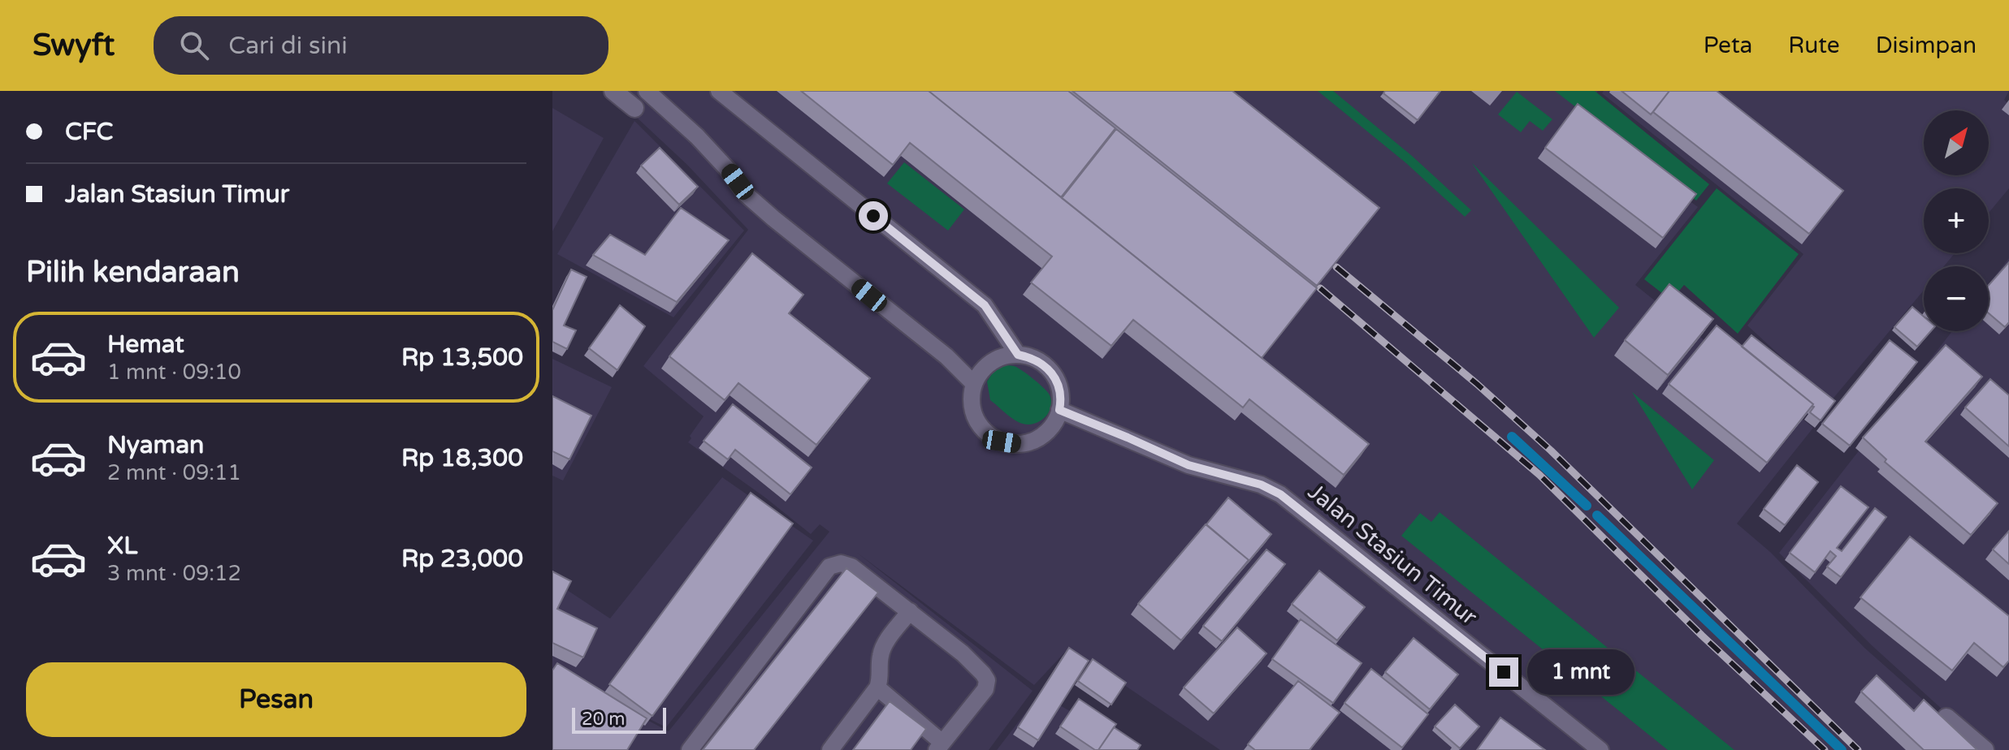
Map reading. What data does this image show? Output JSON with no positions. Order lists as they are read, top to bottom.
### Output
{
  "streets": {
    "lane": ["Jalan Stasiun Timur"]
  },
  "scale_bar": "20 m",
  "north": "top right",
  "page": {
    "header": "Swyft",
    "search": "Cari di sini",
    "nav": ["Peta", "Rute", "Disimpan"],
    "banner": ["CFC", "Jalan Stasiun Timur"],
    "map_buttons": ["+", "−"],
    "heading": "Pilih kendaraan",
    "list": [
      {
        "name": "Hemat",
        "note": "1 mnt · 09:10",
        "value": "Rp 13,500"
      },
      {
        "name": "Nyaman",
        "note": "2 mnt · 09:11",
        "value": "Rp 18,300"
      },
      {
        "name": "XL",
        "note": "3 mnt · 09:12",
        "value": "Rp 23,000"
      }
    ],
    "buttons": "Pesan",
    "bubble": "1 mnt",
    "scale": "20 m"
  }
}
